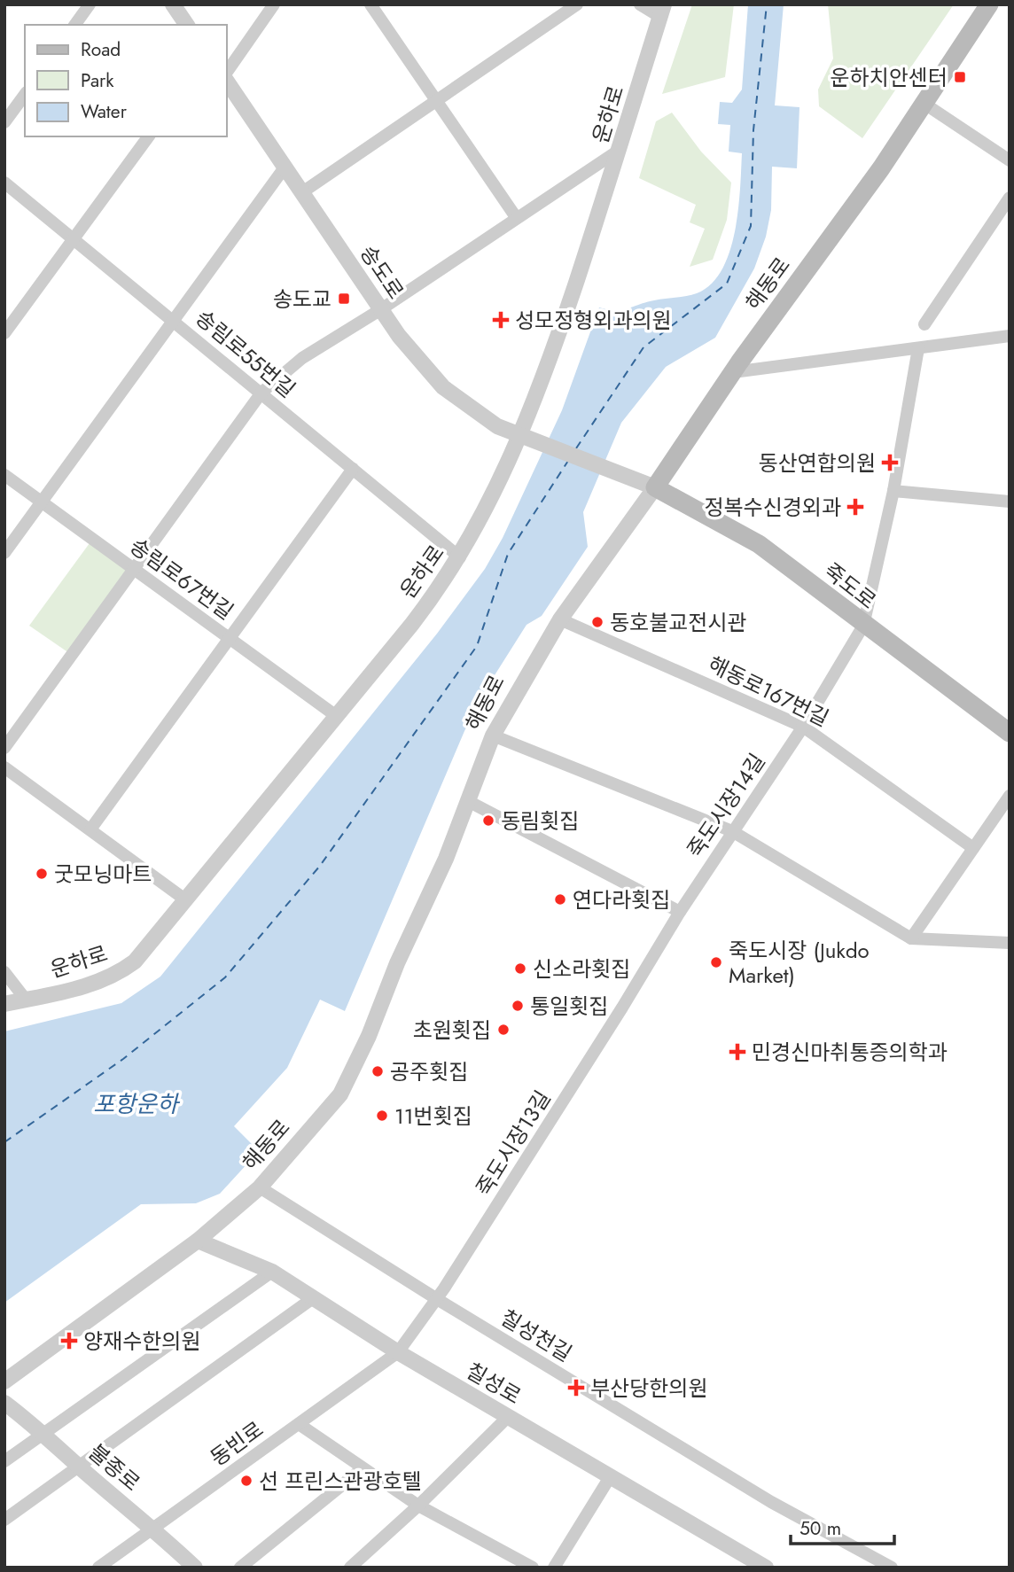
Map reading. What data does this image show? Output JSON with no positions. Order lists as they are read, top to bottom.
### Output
{
  "streets": {
    "main road": ["해동로", "죽도로"],
    "street": [
      "운하로",
      "송도로",
      "송림로55번길",
      "송림로67번길",
      "해동로167번길",
      "죽도시장14길",
      "죽도시장13길",
      "칠성천길",
      "칠성로",
      "동빈로",
      "불종로"
    ]
  },
  "crossings": [
    ["운하로", "송도로"],
    ["운하로", "송림로55번길"],
    ["운하로", "송림로67번길"],
    ["송도로", "해동로"],
    ["송도로", "죽도로"],
    ["해동로", "죽도로"],
    ["해동로", "해동로167번길"],
    ["해동로", "칠성천길"],
    ["해동로", "칠성로"],
    ["죽도로", "죽도시장14길"],
    ["해동로167번길", "죽도시장14길"],
    ["죽도시장14길", "죽도시장13길"],
    ["죽도시장13길", "칠성천길"],
    ["죽도시장13길", "칠성로"],
    ["죽도시장13길", "동빈로"],
    ["칠성로", "동빈로"],
    ["동빈로", "불종로"]
  ],
  "water": ["포항운하"],
  "places": {
    "transit": ["운하치안센터", "송도교"],
    "health": [
      "성모정형외과의원",
      "동산연합의원",
      "정복수신경외과",
      "민경신마취통증의학과",
      "양재수한의원",
      "부산당한의원"
    ],
    "other": [
      "동호불교전시관",
      "동림횟집",
      "굿모닝마트",
      "연다라횟집",
      "죽도시장 (Jukdo Market)",
      "신소라횟집",
      "통일횟집",
      "초원횟집",
      "공주횟집",
      "11번횟집",
      "선 프린스관광호텔"
    ]
  },
  "legend": ["Road", "Park", "Water"],
  "scale_bar": "50 m"
}
